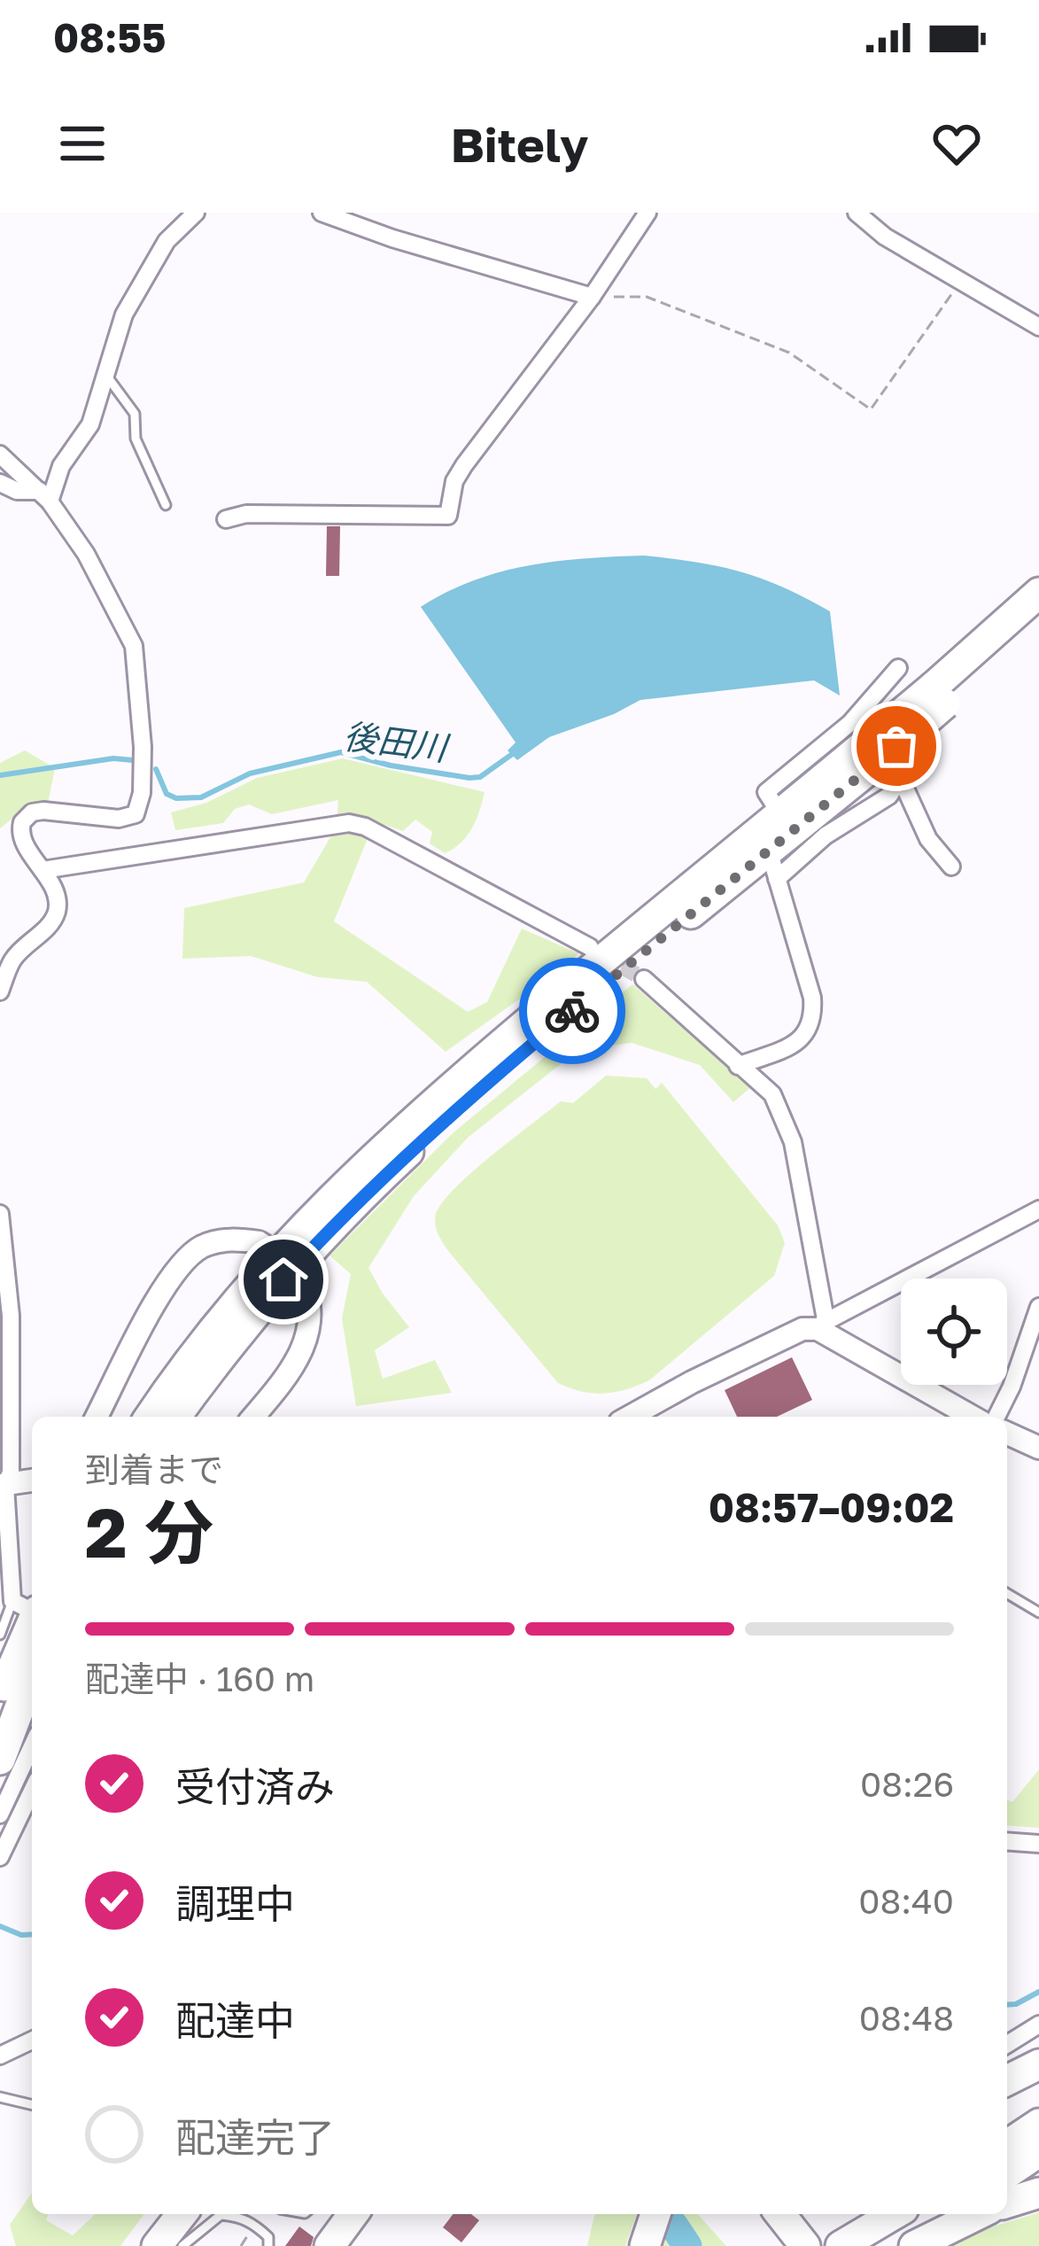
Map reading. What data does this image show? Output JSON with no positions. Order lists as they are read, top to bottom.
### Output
{
  "water": ["後田川"],
  "page": {
    "status": "08:55",
    "header": "Bitely",
    "heading": ["2 分", "到着まで", "08:57–09:02"],
    "bar": "配達中 · 160 m",
    "list": [
      ["受付済み", "08:26"],
      ["調理中", "08:40"],
      ["配達中", "08:48"],
      "配達完了"
    ]
  }
}
